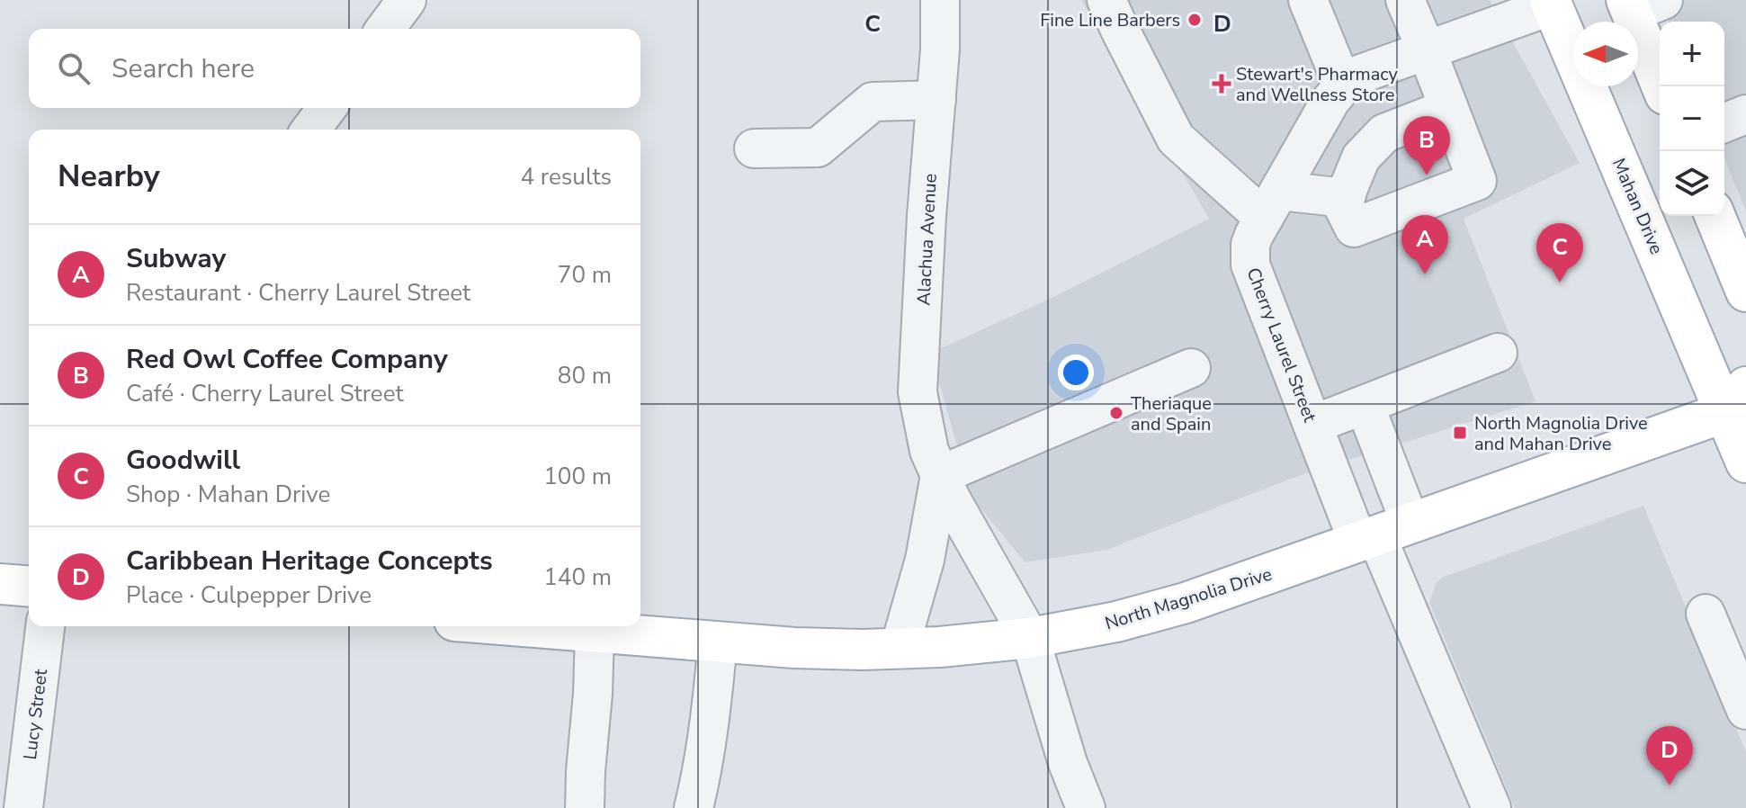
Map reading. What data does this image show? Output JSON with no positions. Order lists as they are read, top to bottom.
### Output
{
  "streets": {
    "main road": ["Mahan Drive", "North Magnolia Drive"],
    "street": ["Alachua Avenue", "Cherry Laurel Street", "Lucy Street"]
  },
  "crossings": [
    ["Mahan Drive", "Cherry Laurel Street"],
    ["Mahan Drive", "North Magnolia Drive"],
    ["Alachua Avenue", "North Magnolia Drive"],
    ["Cherry Laurel Street", "North Magnolia Drive"]
  ],
  "places": {
    "other": ["Fine Line Barbers", "Theriaque and Spain"],
    "health": ["Stewart's Pharmacy and Wellness Store"],
    "transit": ["North Magnolia Drive and Mahan Drive"]
  },
  "north": "left",
  "page": {
    "map_buttons": ["+", "−"],
    "search": "Search here",
    "pins": [
      "B",
      "A",
      "C",
      "D"
    ],
    "heading": ["Nearby", "4 results"],
    "list": [
      {
        "mark": "A",
        "name": "Subway",
        "note": "Restaurant · Cherry Laurel Street",
        "value": "70 m"
      },
      {
        "mark": "B",
        "name": "Red Owl Coffee Company",
        "note": "Café · Cherry Laurel Street",
        "value": "80 m"
      },
      {
        "mark": "C",
        "name": "Goodwill",
        "note": "Shop · Mahan Drive",
        "value": "100 m"
      },
      {
        "mark": "D",
        "name": "Caribbean Heritage Concepts",
        "note": "Place · Culpepper Drive",
        "value": "140 m"
      }
    ]
  },
  "grid": {
    "columns": ["C", "D"]
  }
}
